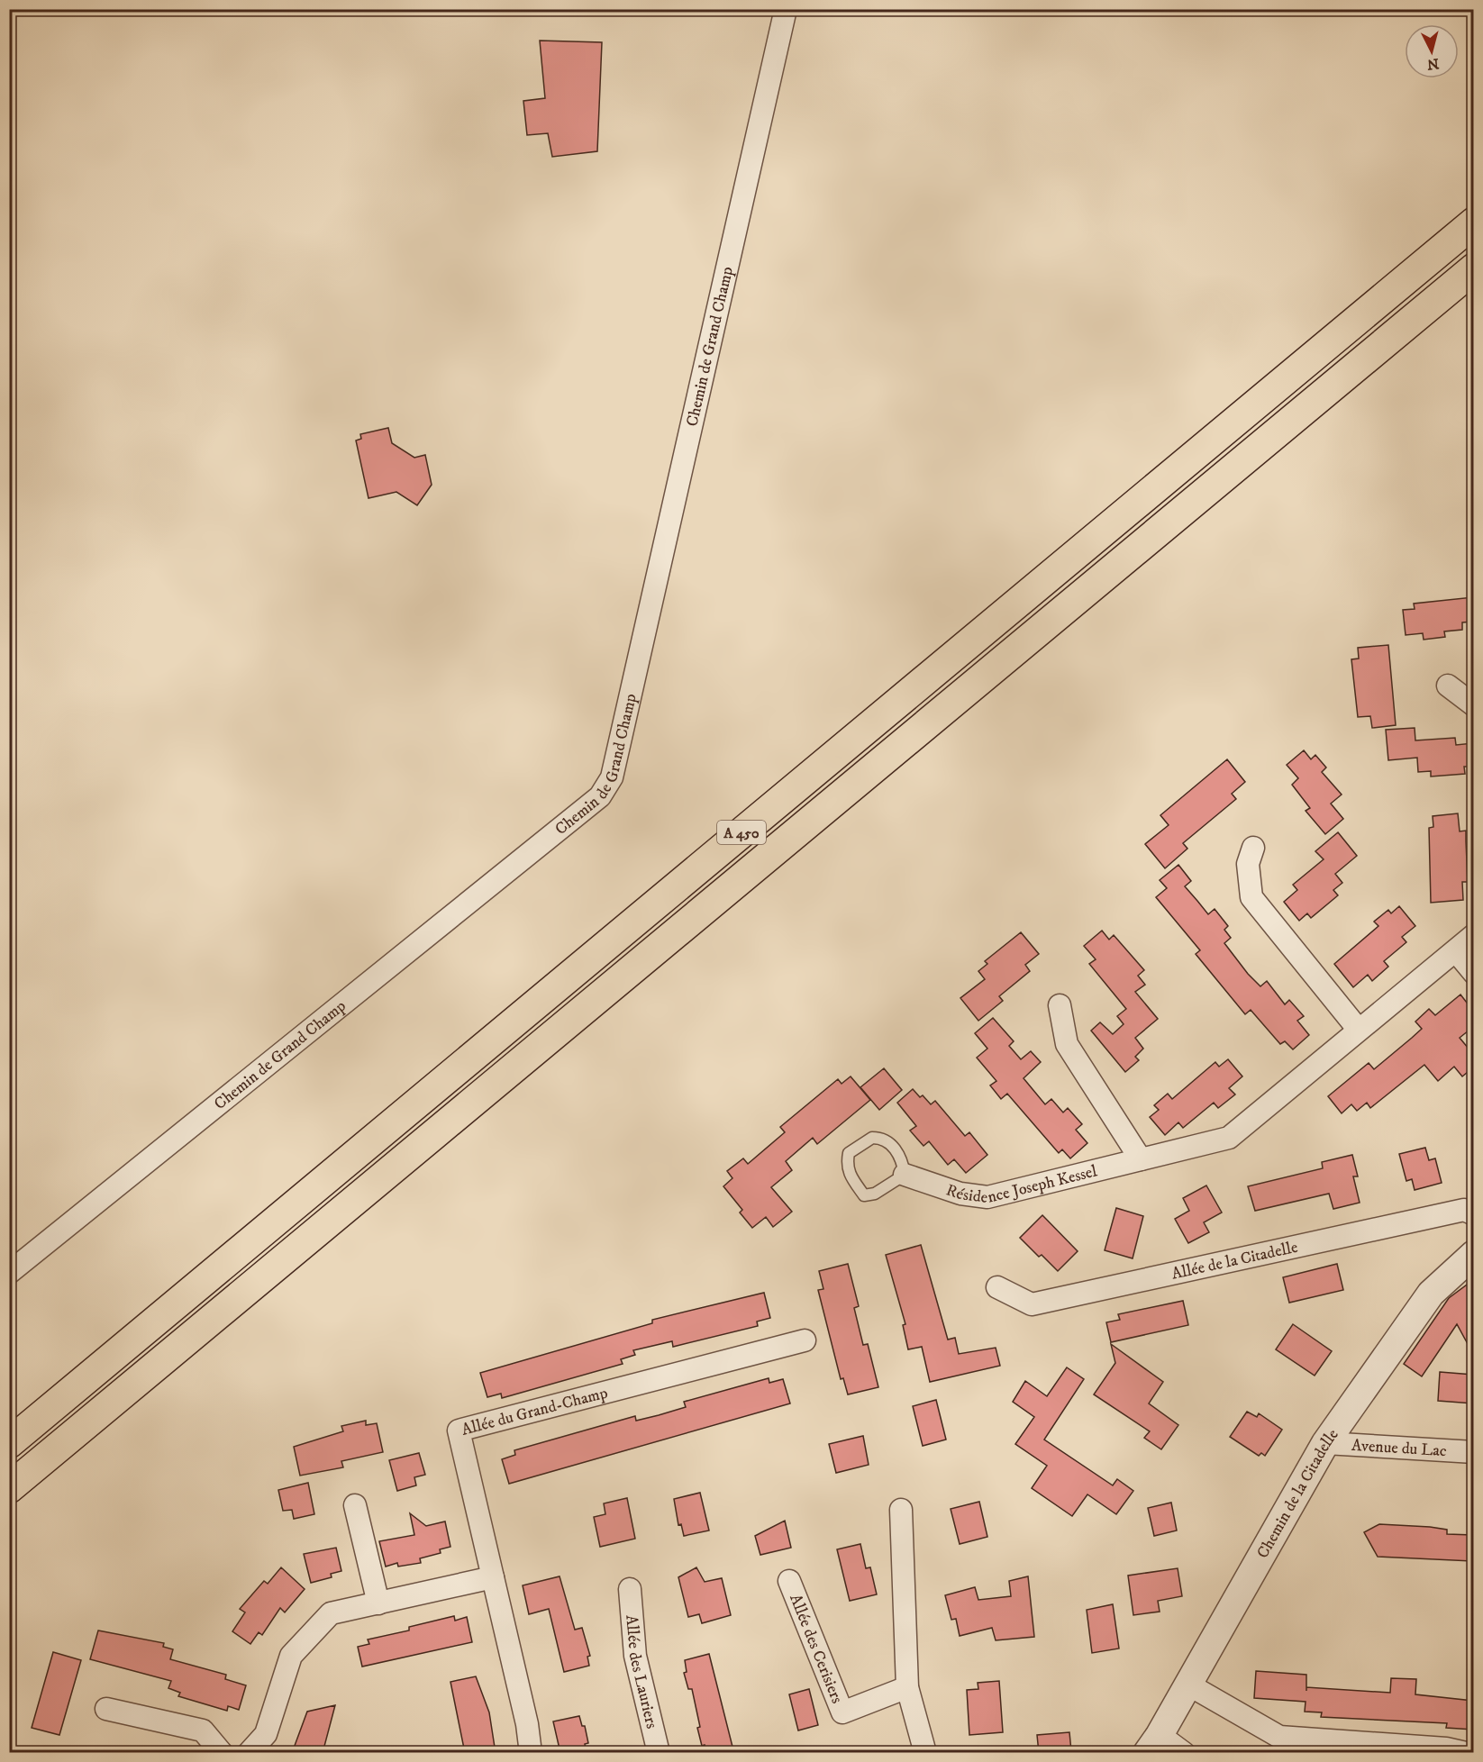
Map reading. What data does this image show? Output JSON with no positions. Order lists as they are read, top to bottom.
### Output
{
  "streets": {
    "highway": ["A 450"],
    "street": [
      "Chemin de Grand Champ",
      "Résidence Joseph Kessel",
      "Allée de la Citadelle",
      "Allée du Grand-Champ",
      "Avenue du Lac",
      "Chemin de la Citadelle",
      "Allée des Cerisiers",
      "Allée des Lauriers"
    ]
  },
  "crossings": [
    ["Avenue du Lac", "Chemin de la Citadelle"]
  ],
  "north": "bottom"
}
